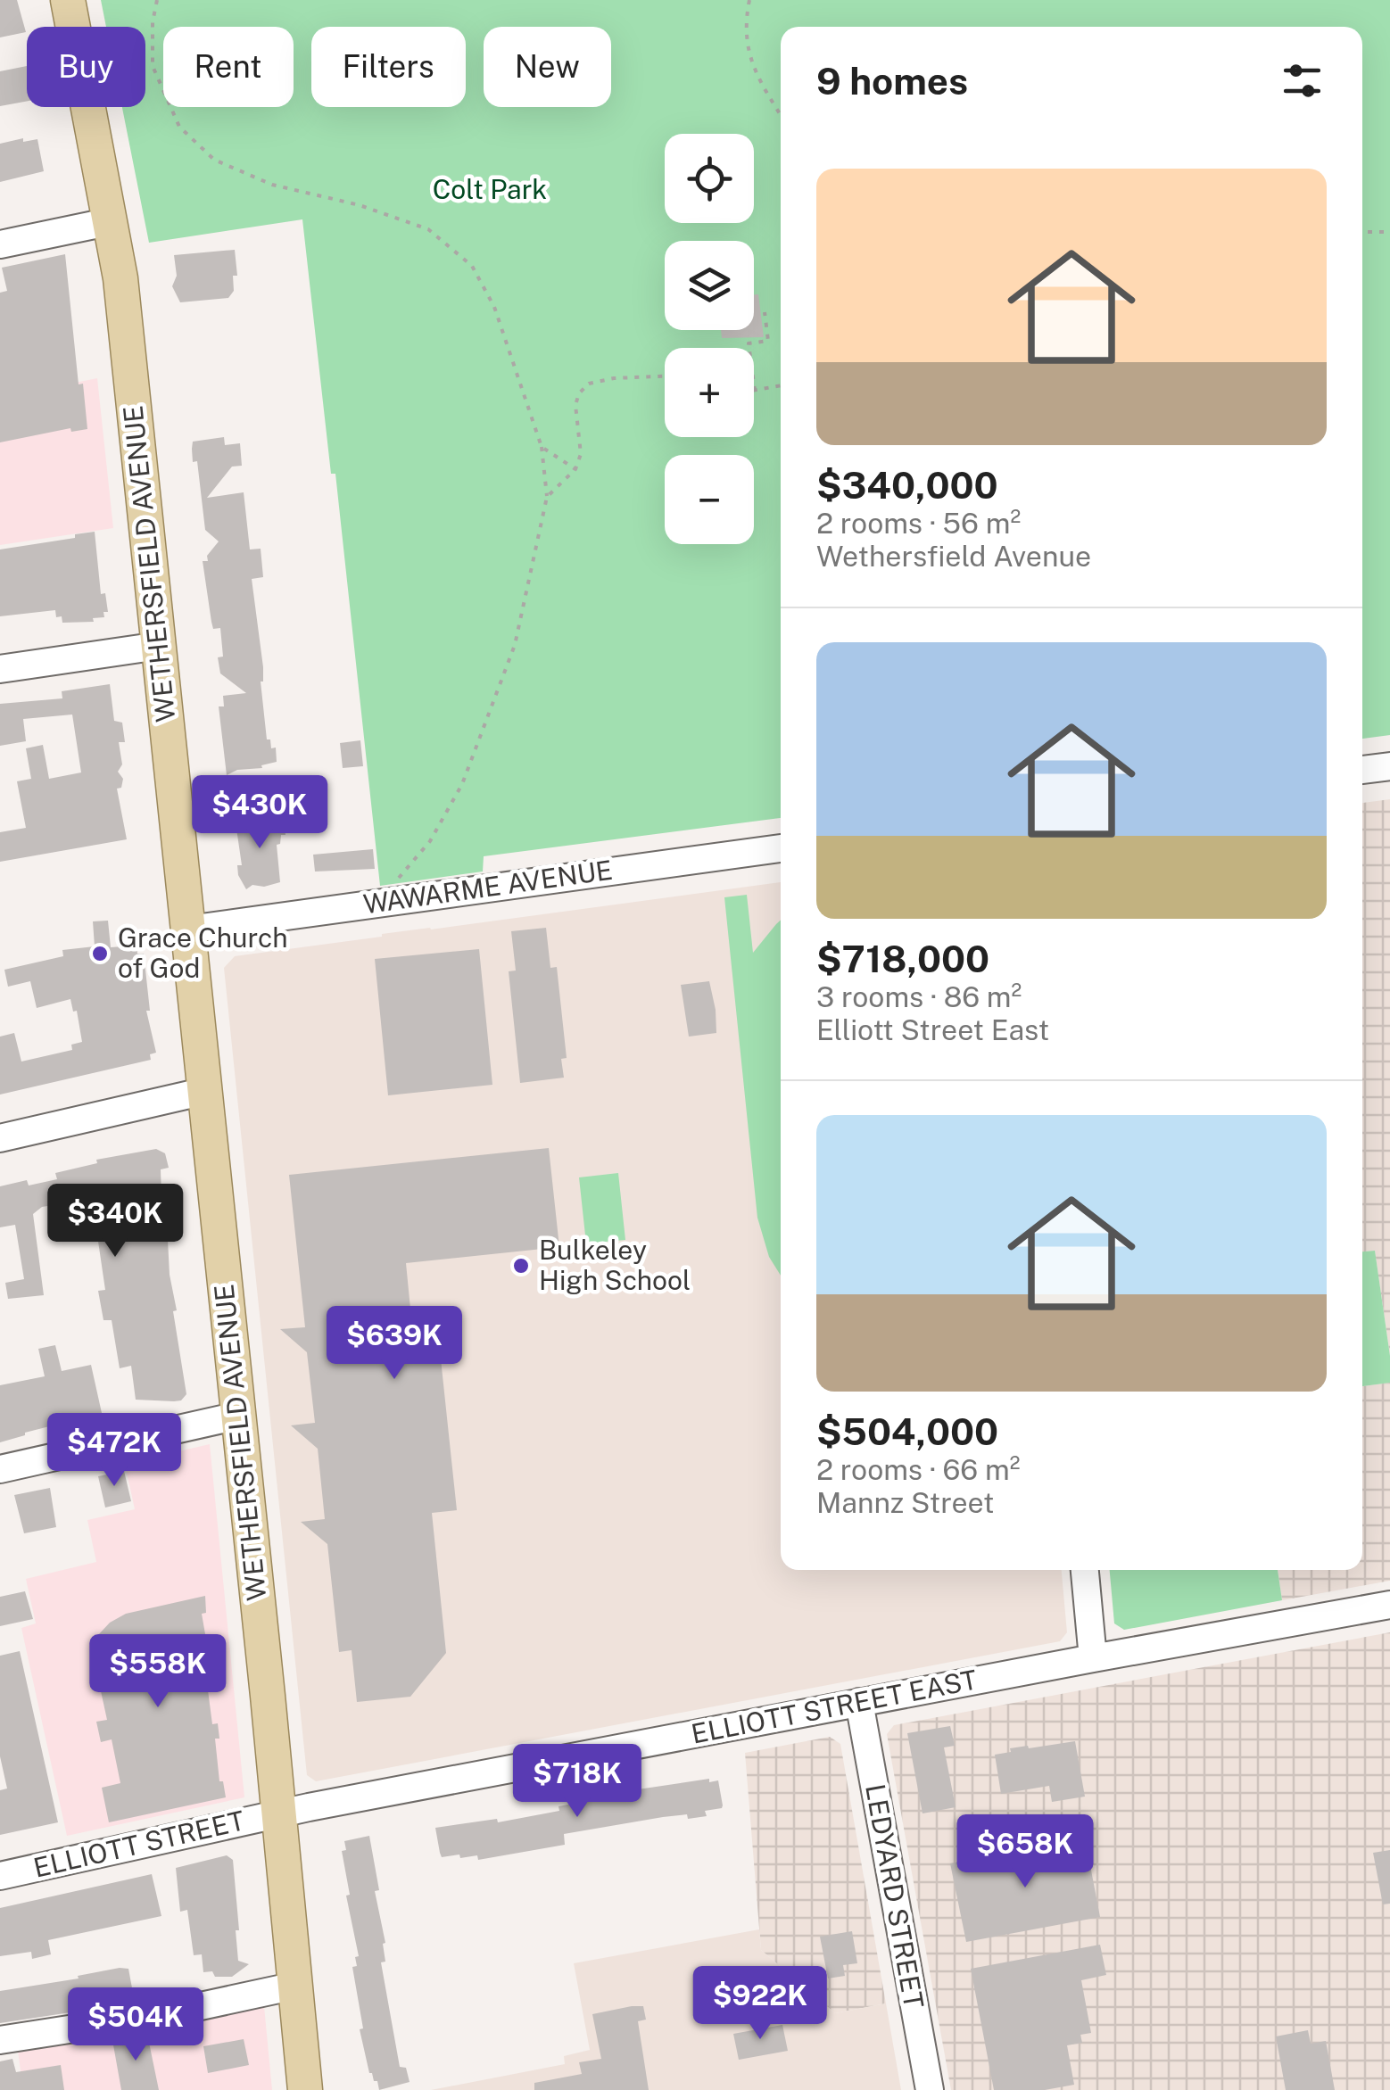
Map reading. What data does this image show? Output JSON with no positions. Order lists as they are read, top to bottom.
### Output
{
  "streets": {
    "main road": ["WETHERSFIELD AVENUE"],
    "street": [
      "WAWARME AVENUE",
      "ELLIOTT STREET EAST",
      "ELLIOTT STREET",
      "LEDYARD STREET"
    ]
  },
  "crossings": [
    ["WETHERSFIELD AVENUE", "WAWARME AVENUE"],
    ["WETHERSFIELD AVENUE", "ELLIOTT STREET EAST"],
    ["WETHERSFIELD AVENUE", "ELLIOTT STREET"],
    ["ELLIOTT STREET EAST", "ELLIOTT STREET"],
    ["ELLIOTT STREET EAST", "LEDYARD STREET"]
  ],
  "parks": ["Colt Park"],
  "places": ["Grace Church of God", "Bulkeley High School"],
  "page": {
    "chip": [
      "Buy",
      "Rent",
      "Filters",
      "New"
    ],
    "heading": "9 homes",
    "map_buttons": ["+", "−"],
    "list": [
      {
        "name": "$340,000",
        "note": "2 rooms · 56 m² · Wethersfield Avenue"
      },
      {
        "name": "$718,000",
        "note": "3 rooms · 86 m² · Elliott Street East"
      },
      {
        "name": "$504,000",
        "note": "2 rooms · 66 m² · Mannz Street"
      }
    ],
    "price": [
      "$430K",
      "$340K",
      "$639K",
      "$472K",
      "$558K",
      "$718K",
      "$658K",
      "$922K",
      "$504K"
    ]
  }
}
